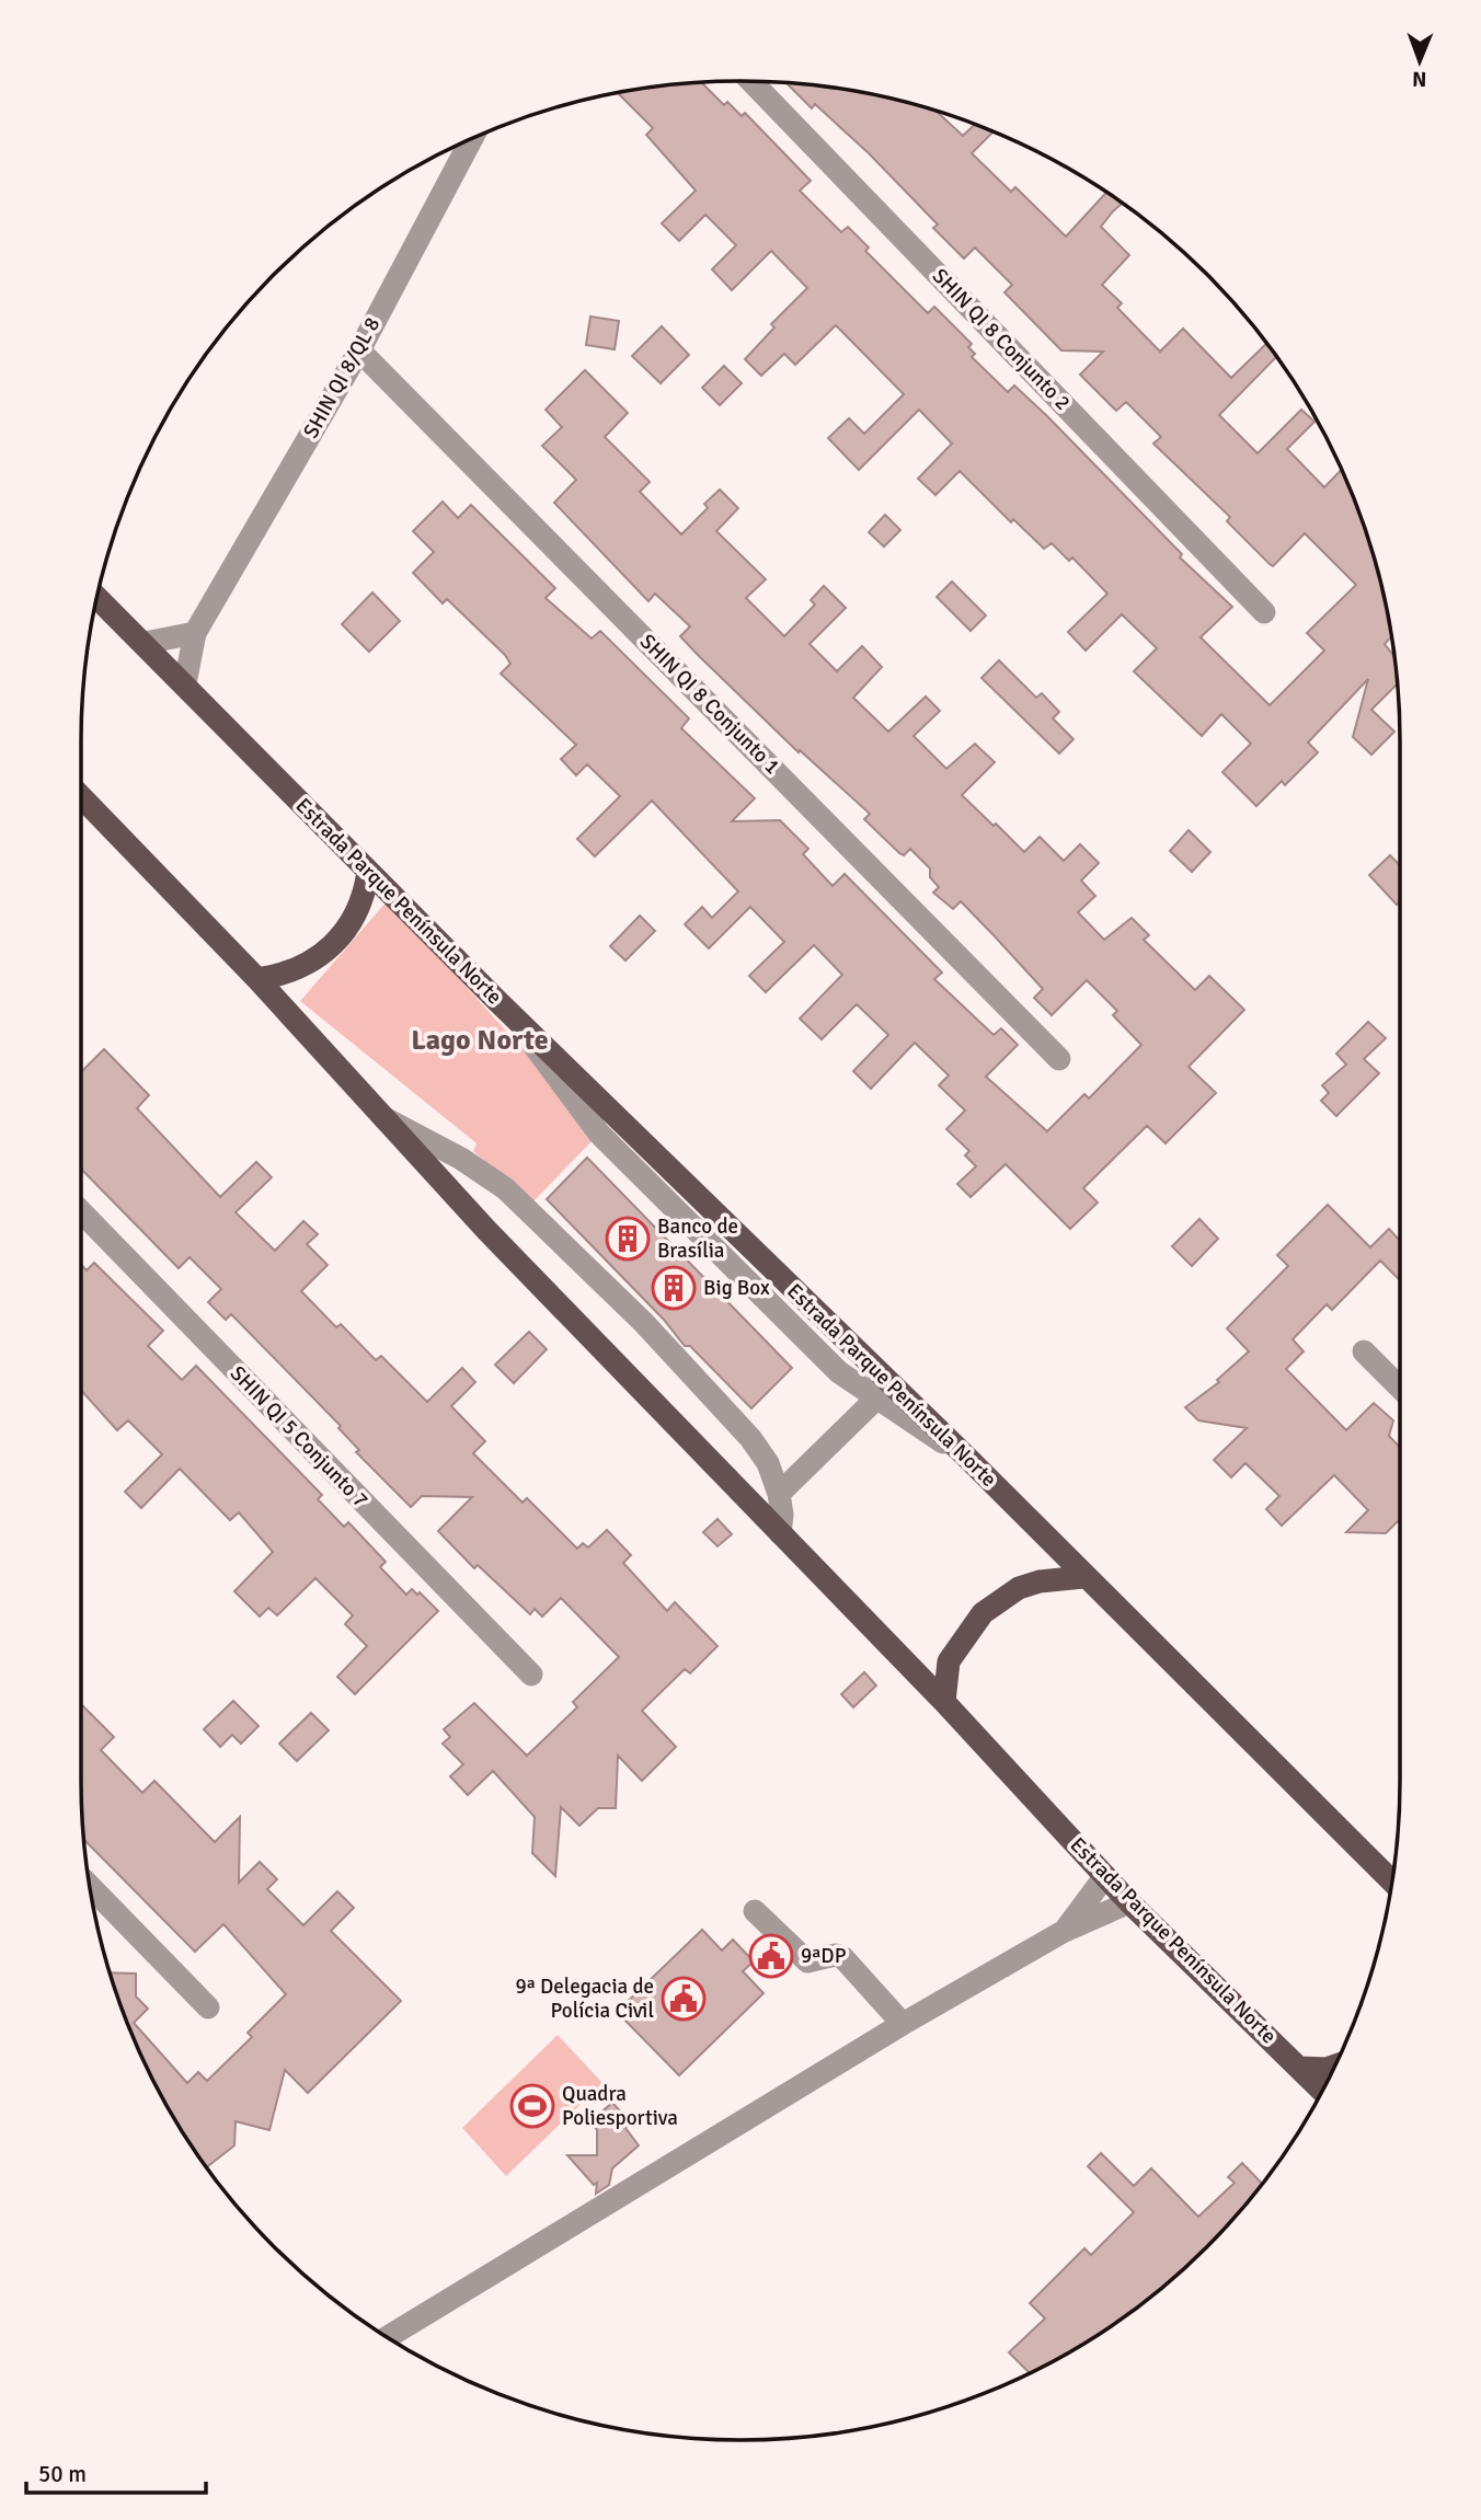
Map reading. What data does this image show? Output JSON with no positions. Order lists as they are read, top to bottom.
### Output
{
  "streets": {
    "main road": ["Estrada Parque Península Norte"],
    "street": [
      "SHIN QI 8 Conjunto 2",
      "SHIN QI 8/QL 8",
      "SHIN QI 8 Conjunto 1",
      "SHIN QI 5 Conjunto 7"
    ]
  },
  "crossings": [
    ["SHIN QI 8/QL 8", "SHIN QI 8 Conjunto 1"],
    ["SHIN QI 8/QL 8", "Estrada Parque Península Norte"]
  ],
  "districts": ["Lago Norte"],
  "places": {
    "building": ["Banco de Brasília", "Big Box"],
    "public building": ["9ªDP", "9ª Delegacia de Polícia Civil"],
    "sports": ["Quadra Poliesportiva"]
  },
  "scale_bar": "50 m",
  "north": "bottom"
}
